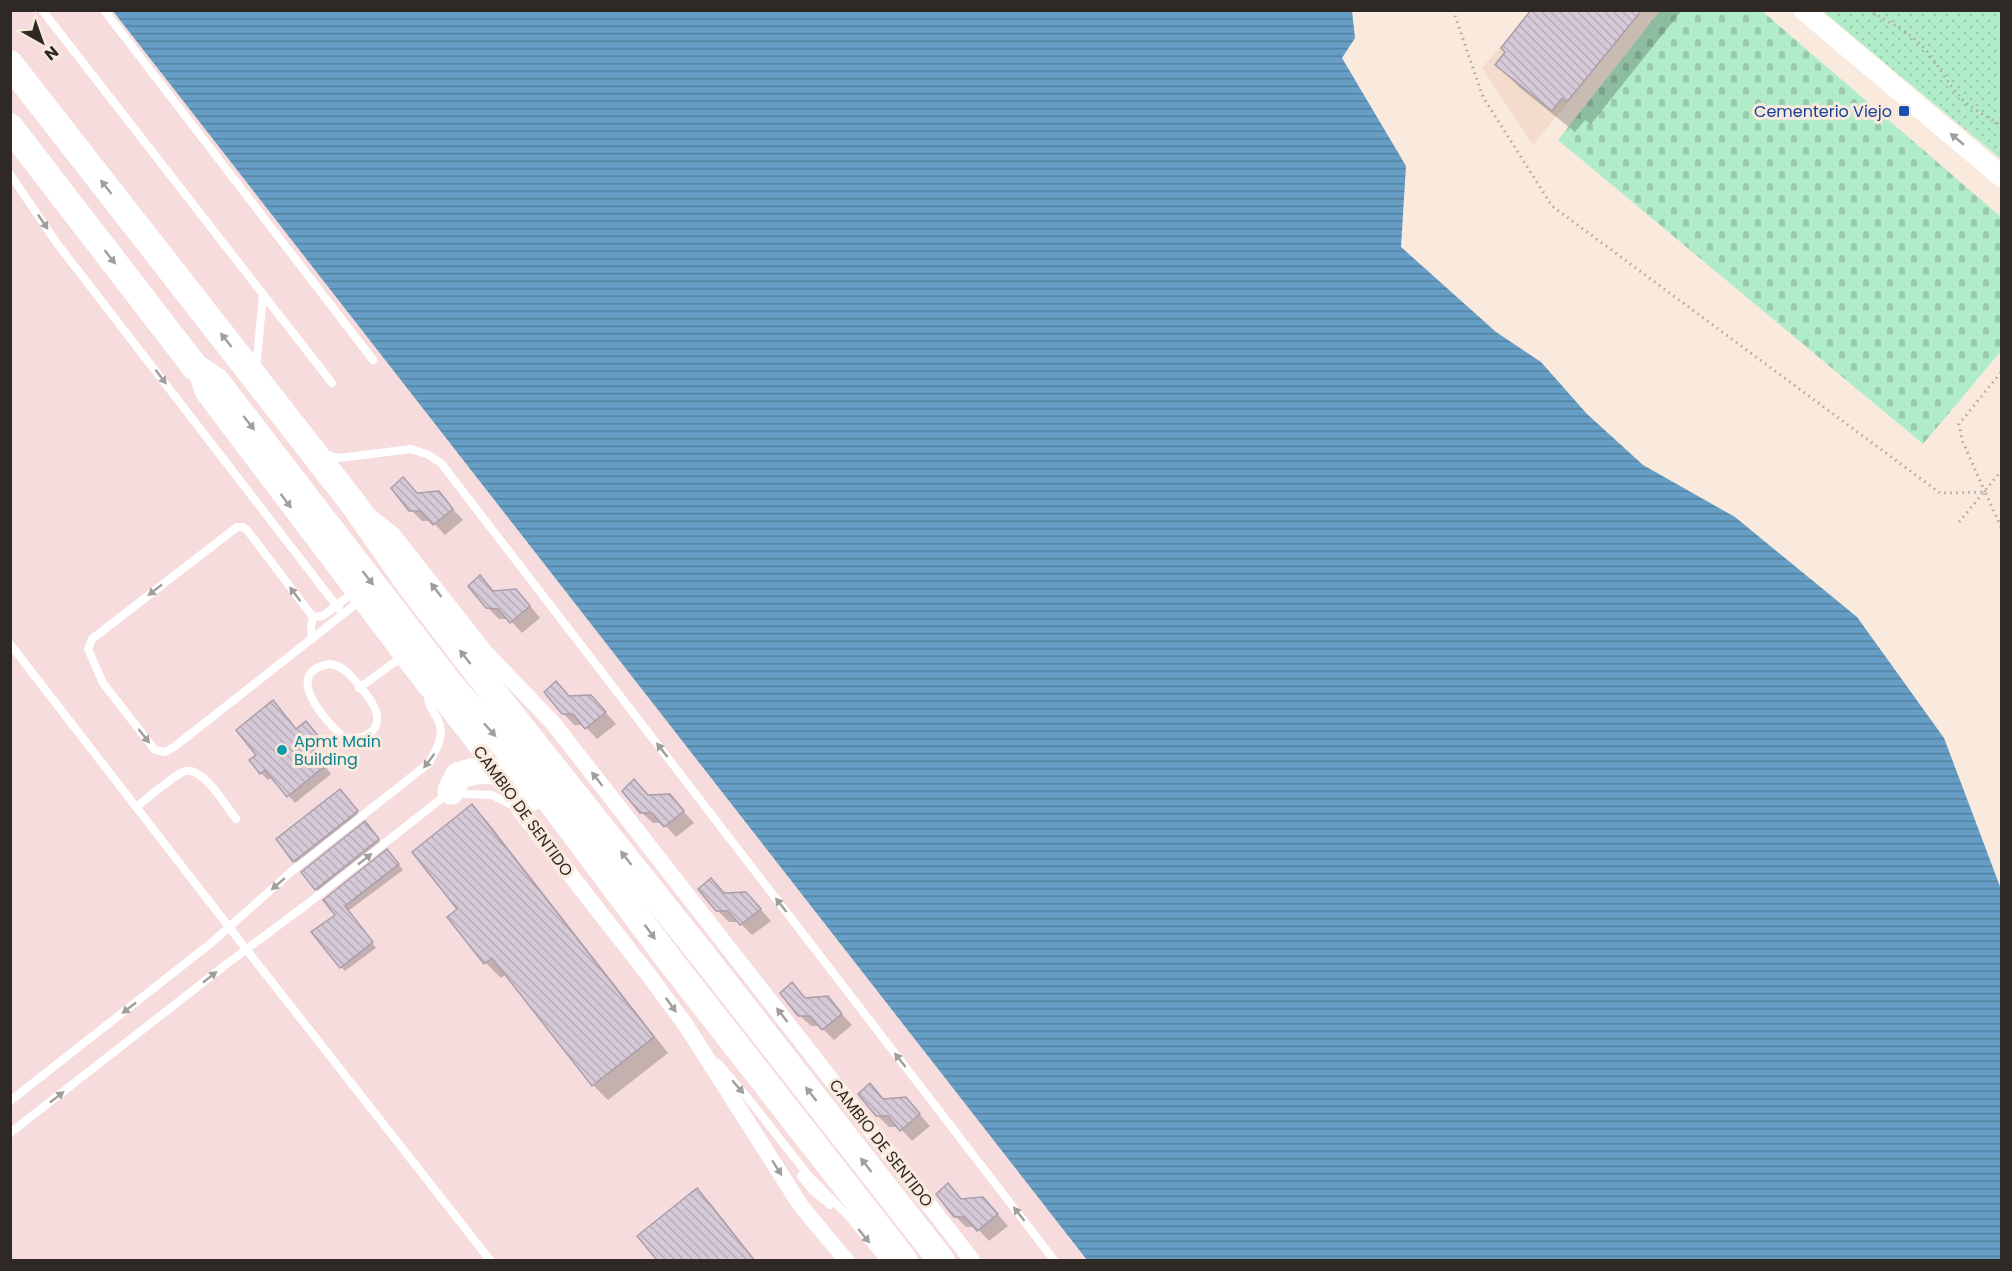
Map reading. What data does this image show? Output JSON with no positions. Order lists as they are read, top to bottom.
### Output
{
  "streets": {
    "street": ["CAMBIO DE SENTIDO"]
  },
  "places": {
    "transit": ["Cementerio Viejo"],
    "other": ["Apmt Main Building"]
  },
  "north": "bottom right"
}
